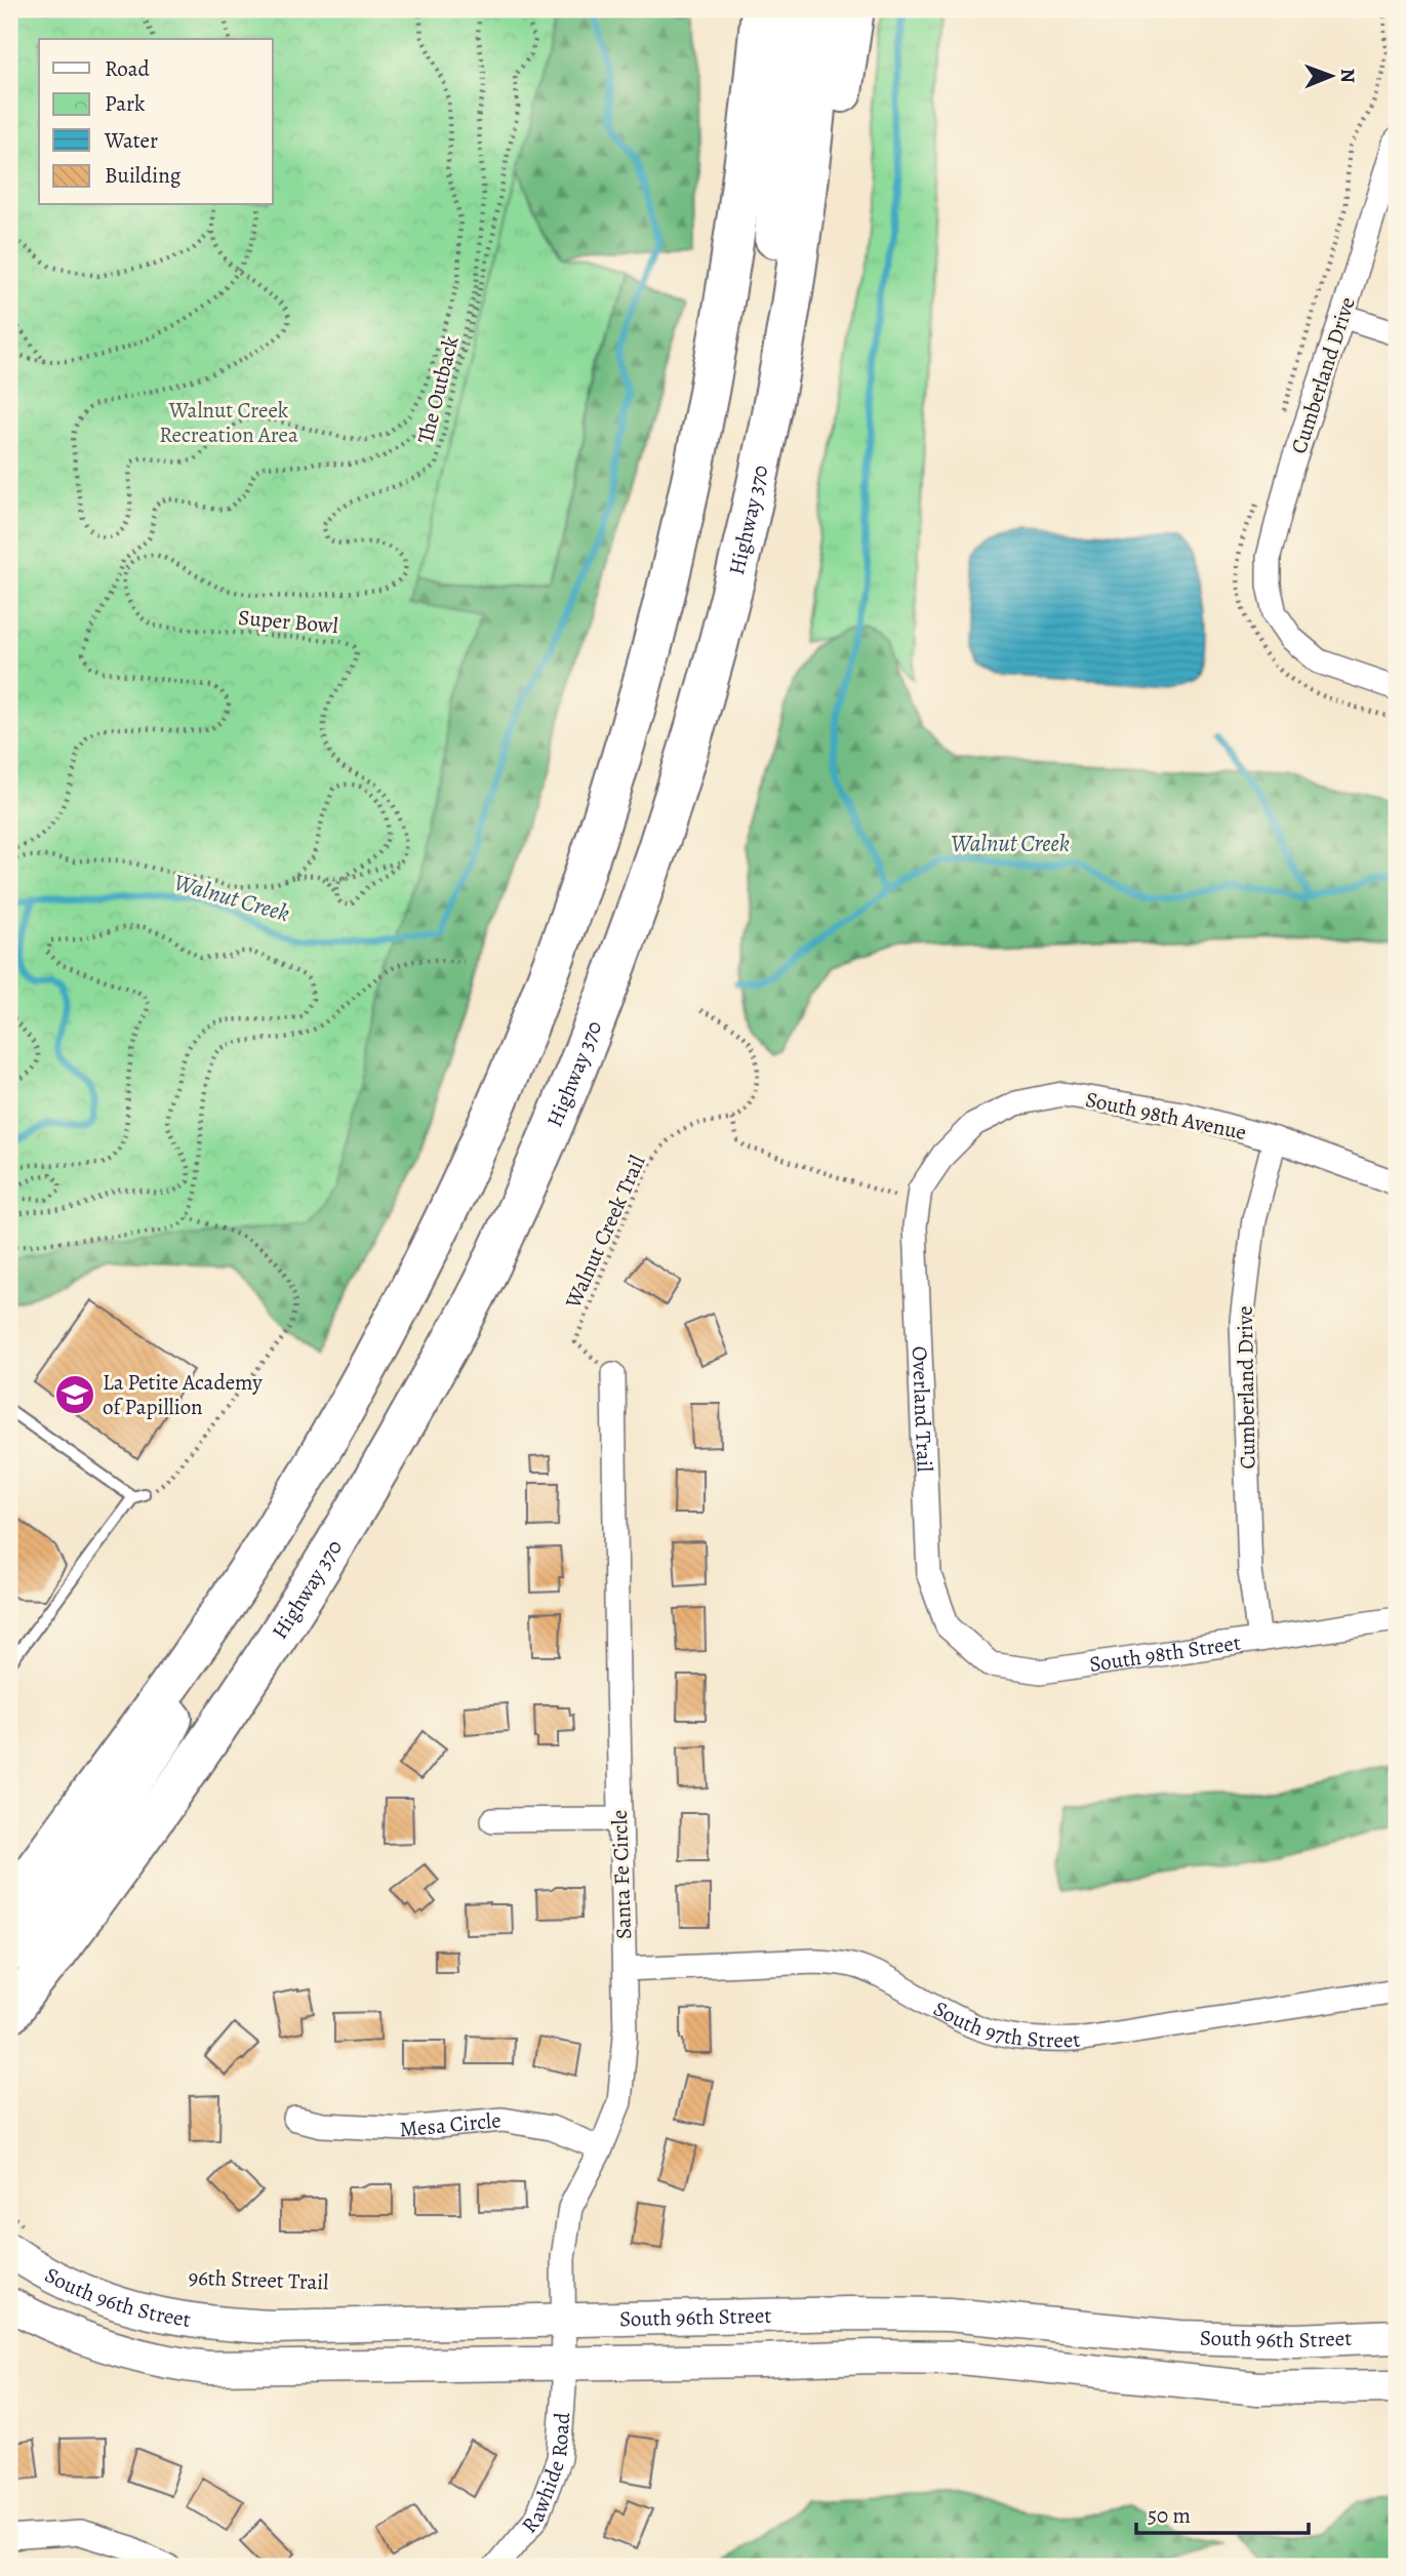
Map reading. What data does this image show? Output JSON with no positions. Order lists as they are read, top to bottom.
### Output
{
  "streets": {
    "highway": ["Highway 370"],
    "main road": ["South 96th Street"],
    "street": [
      "Cumberland Drive",
      "South 98th Avenue",
      "Overland Trail",
      "South 98th Street",
      "Santa Fe Circle",
      "South 97th Street",
      "Mesa Circle",
      "Rawhide Road"
    ],
    "path": ["The Outback", "Super Bowl", "Walnut Creek Trail"]
  },
  "crossings": [
    ["Cumberland Drive", "South 98th Avenue"],
    ["Cumberland Drive", "South 98th Street"],
    ["The Outback", "Super Bowl"],
    ["South 98th Avenue", "Overland Trail"],
    ["Overland Trail", "South 98th Street"],
    ["Santa Fe Circle", "South 97th Street"],
    ["Santa Fe Circle", "Mesa Circle"],
    ["Santa Fe Circle", "South 96th Street"],
    ["Santa Fe Circle", "Rawhide Road"],
    ["South 96th Street", "Rawhide Road"]
  ],
  "water": ["Walnut Creek"],
  "parks": ["Walnut Creek Recreation Area"],
  "places": {
    "school or university": ["La Petite Academy of Papillion"]
  },
  "legend": [
    "Road",
    "Park",
    "Water",
    "Building"
  ],
  "scale_bar": "50 m",
  "north": "right"
}
